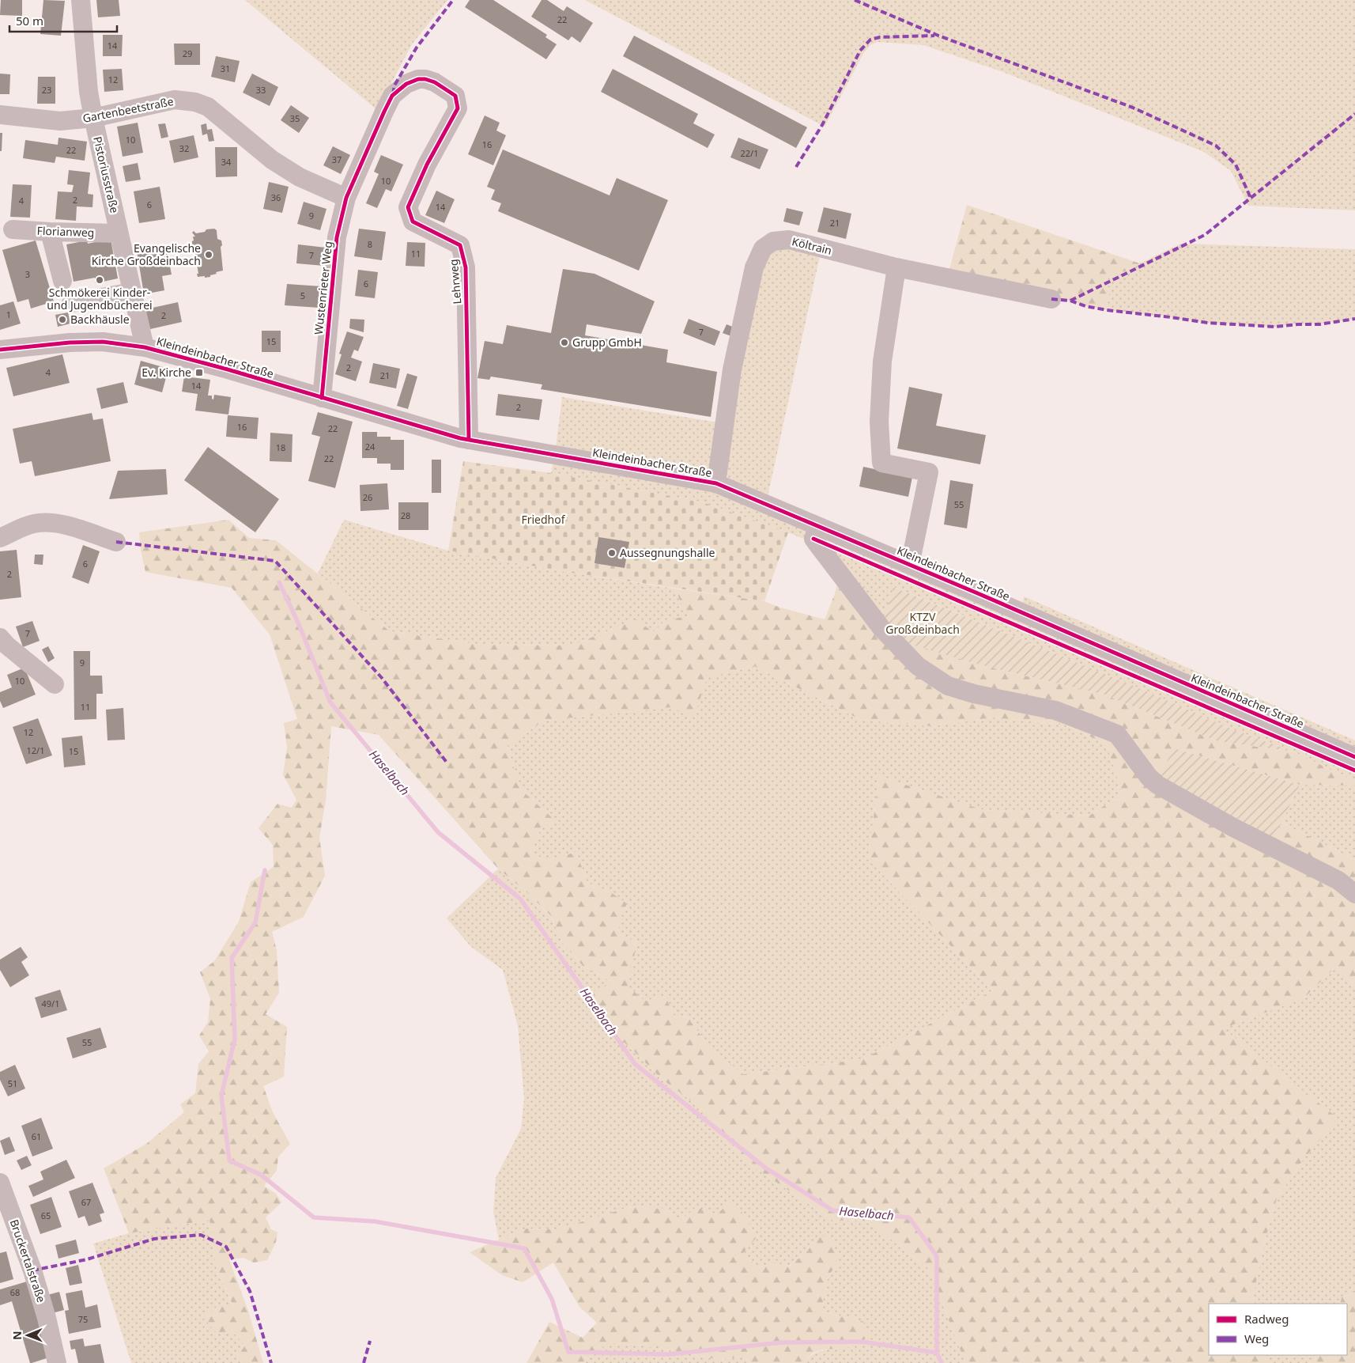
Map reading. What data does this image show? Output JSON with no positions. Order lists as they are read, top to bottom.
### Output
{
  "streets": {
    "street": [
      "Gartenbeetstraße",
      "Pistoriusstraße",
      "Florianweg",
      "Költrain",
      "Lehrweg",
      "Wustenrieter Weg",
      "Kleindeinbacher Straße",
      "Bruckertalstraße"
    ]
  },
  "crossings": [
    ["Gartenbeetstraße", "Pistoriusstraße"],
    ["Gartenbeetstraße", "Wustenrieter Weg"],
    ["Pistoriusstraße", "Florianweg"],
    ["Pistoriusstraße", "Kleindeinbacher Straße"],
    ["Költrain", "Kleindeinbacher Straße"],
    ["Lehrweg", "Wustenrieter Weg"],
    ["Lehrweg", "Kleindeinbacher Straße"],
    ["Wustenrieter Weg", "Kleindeinbacher Straße"]
  ],
  "water": ["Haselbach"],
  "parks": ["Friedhof", "KTZV Großdeinbach"],
  "places": {
    "other": [
      "Evangelische Kirche Großdeinbach",
      "Schmökerei Kinder- und Jugendbücherei",
      "Backhäusle",
      "Grupp GmbH",
      "Aussegnungshalle"
    ],
    "transit": ["Ev. Kirche"]
  },
  "house_numbers": [
    "22",
    "14",
    "29",
    "31",
    "12",
    "23",
    "33",
    "35",
    "10",
    "16",
    "32",
    "22",
    "22/1",
    "37",
    "34",
    "10",
    "36",
    "2",
    "4",
    "6",
    "14",
    "9",
    "21",
    "8",
    "11",
    "7",
    "3",
    "6",
    "5",
    "1",
    "2",
    "7",
    "15",
    "2",
    "4",
    "21",
    "14",
    "2",
    "16",
    "22",
    "24",
    "18",
    "22",
    "26",
    "55",
    "28",
    "6",
    "2",
    "7",
    "9",
    "10",
    "11",
    "12",
    "12/1",
    "15",
    "49/1",
    "55",
    "51",
    "61",
    "67",
    "65",
    "68",
    "75"
  ],
  "legend": ["Radweg", "Weg"],
  "scale_bar": "50 m",
  "north": "left"
}
